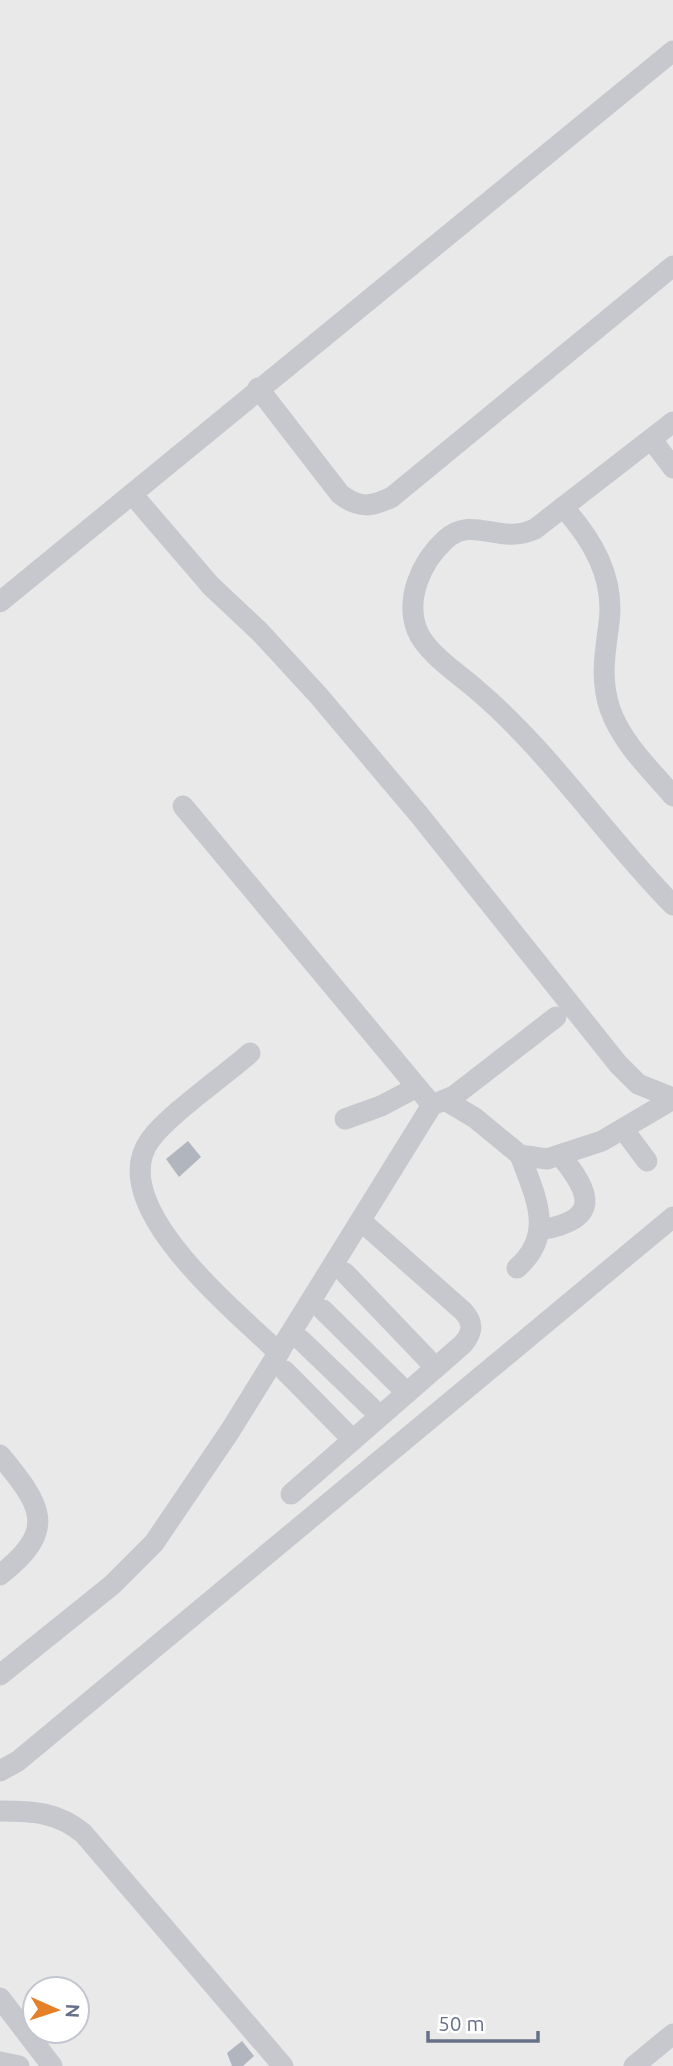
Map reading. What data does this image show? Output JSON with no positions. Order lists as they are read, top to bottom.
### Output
{
  "scale_bar": "50 m",
  "north": "right"
}
